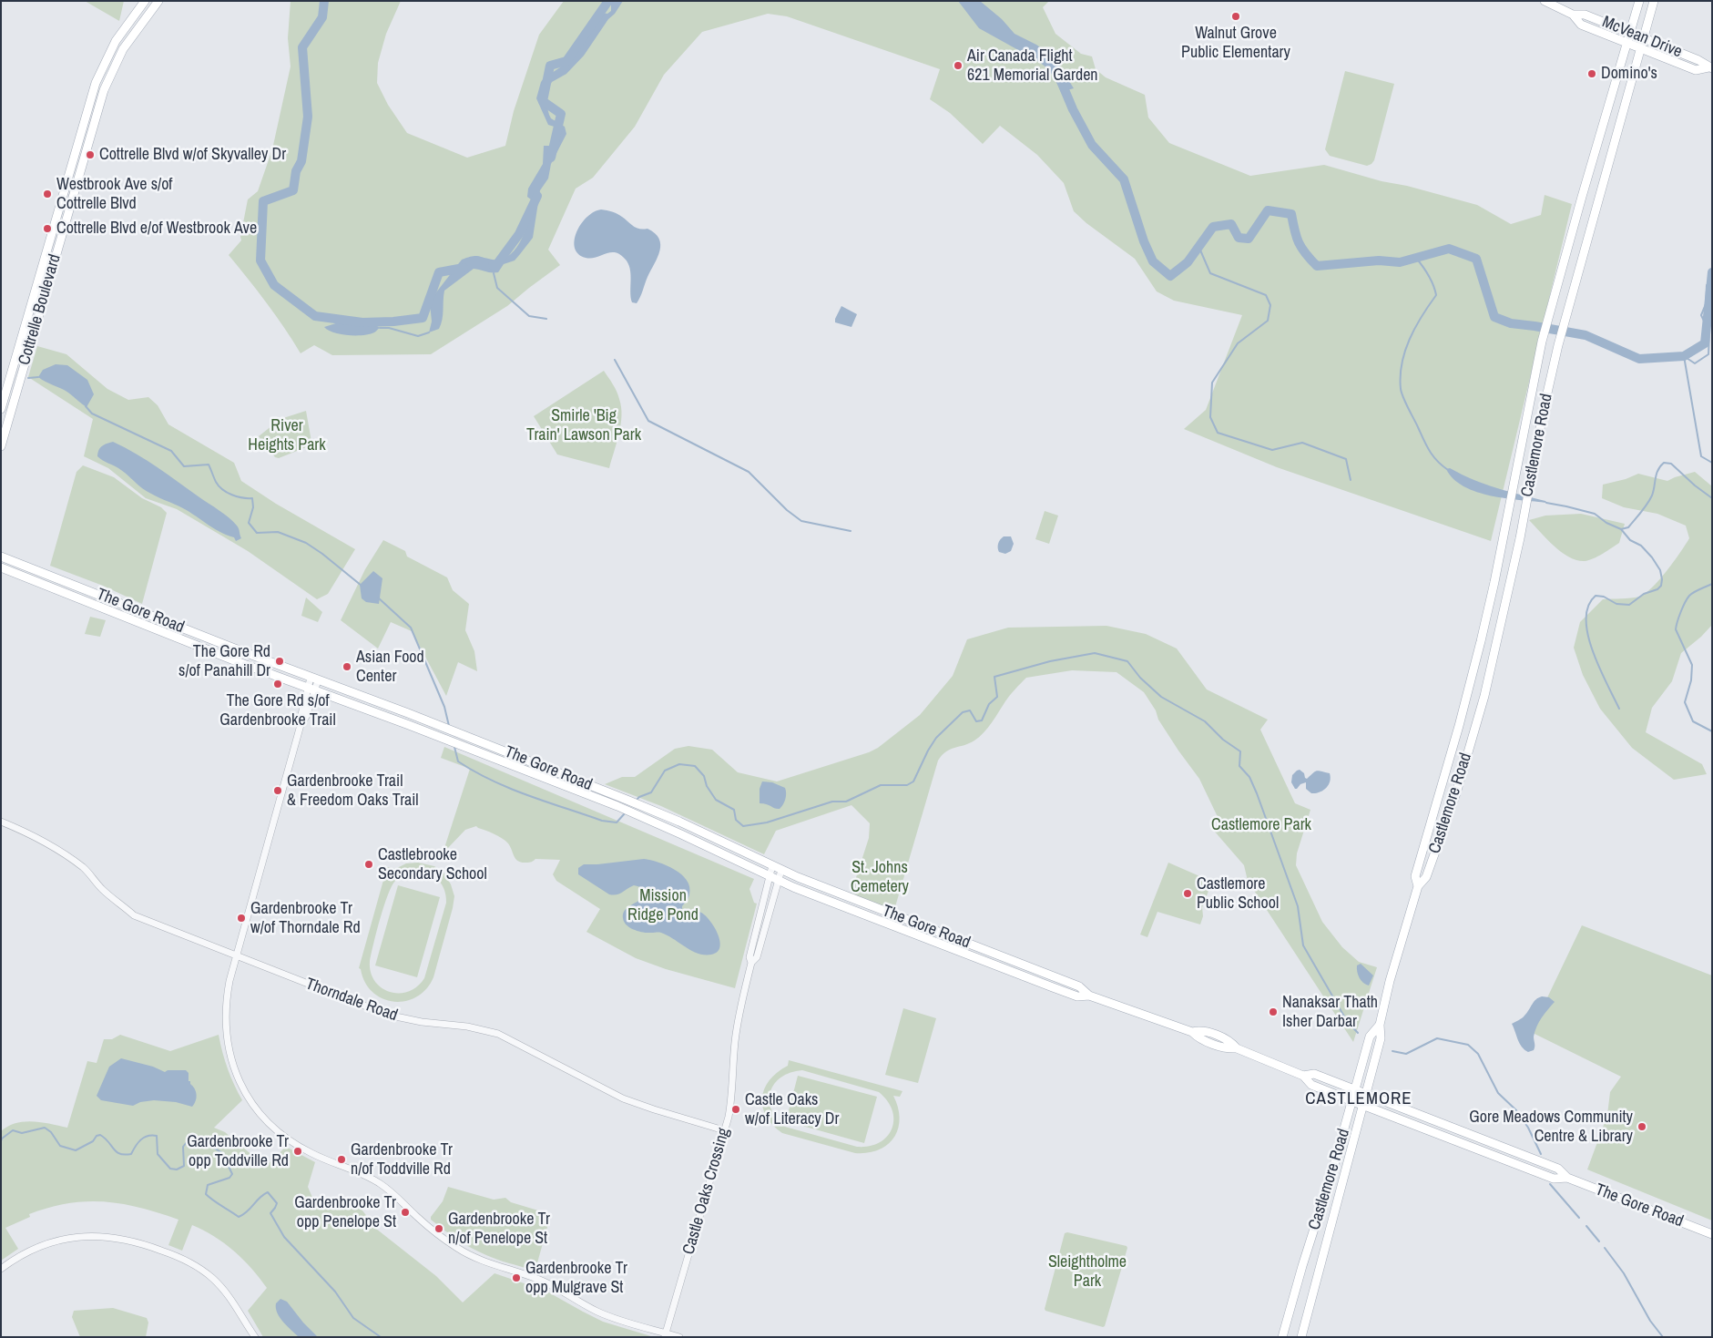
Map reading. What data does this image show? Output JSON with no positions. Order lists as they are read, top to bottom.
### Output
{
  "streets": {
    "main road": [
      "McVean Drive",
      "Cottrelle Boulevard",
      "Castlemore Road",
      "The Gore Road"
    ],
    "street": ["Thorndale Road", "Castle Oaks Crossing"]
  },
  "crossings": [
    ["McVean Drive", "Castlemore Road"],
    ["Castlemore Road", "The Gore Road"],
    ["The Gore Road", "Castle Oaks Crossing"],
    ["Thorndale Road", "Castle Oaks Crossing"]
  ],
  "districts": ["CASTLEMORE"],
  "parks": [
    "Smirle 'Big Train' Lawson Park",
    "River Heights Park",
    "Castlemore Park",
    "St. Johns Cemetery",
    "Mission Ridge Pond",
    "Sleightholme Park"
  ],
  "places": [
    "Walnut Grove Public Elementary",
    "Air Canada Flight 621 Memorial Garden",
    "Domino's",
    "Cottrelle Blvd w/of Skyvalley Dr",
    "Westbrook Ave s/of Cottrelle Blvd",
    "Cottrelle Blvd e/of Westbrook Ave",
    "The Gore Rd s/of Panahill Dr",
    "Asian Food Center",
    "The Gore Rd s/of Gardenbrooke Trail",
    "Gardenbrooke Trail & Freedom Oaks Trail",
    "Castlebrooke Secondary School",
    "Castlemore Public School",
    "Gardenbrooke Tr w/of Thorndale Rd",
    "Nanaksar Thath Isher Darbar",
    "Castle Oaks w/of Literacy Dr",
    "Gore Meadows Community Centre & Library",
    "Gardenbrooke Tr opp Toddville Rd",
    "Gardenbrooke Tr n/of Toddville Rd",
    "Gardenbrooke Tr opp Penelope St",
    "Gardenbrooke Tr n/of Penelope St",
    "Gardenbrooke Tr opp Mulgrave St"
  ]
}
